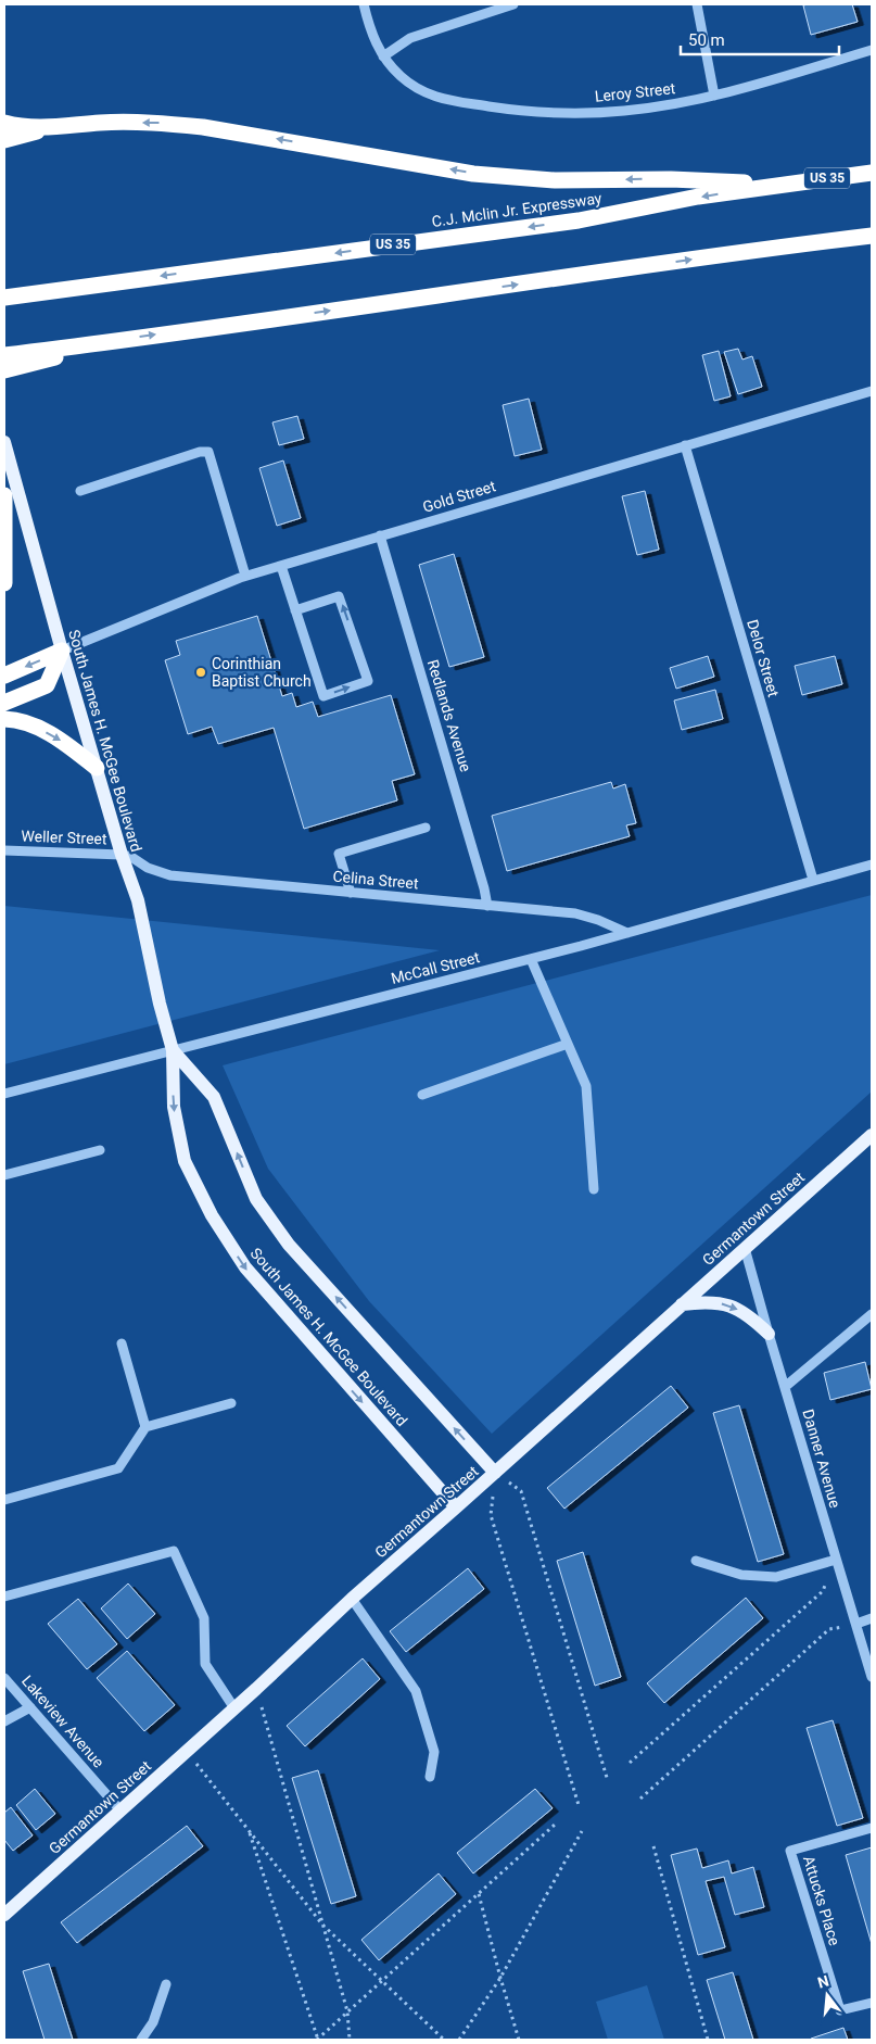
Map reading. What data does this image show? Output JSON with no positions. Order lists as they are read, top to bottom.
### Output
{
  "streets": {
    "highway": ["US 35", "C.J. Mclin Jr. Expressway"],
    "main road": ["South James H. McGee Boulevard", "Germantown Street"],
    "street": [
      "Leroy Street",
      "Gold Street",
      "Delor Street",
      "Redlands Avenue",
      "Weller Street",
      "Celina Street",
      "McCall Street",
      "Danner Avenue",
      "Lakeview Avenue",
      "Attucks Place"
    ]
  },
  "crossings": [
    ["Gold Street", "Delor Street"],
    ["Gold Street", "Redlands Avenue"],
    ["Gold Street", "South James H. McGee Boulevard"],
    ["Delor Street", "McCall Street"],
    ["Redlands Avenue", "Celina Street"],
    ["South James H. McGee Boulevard", "Weller Street"],
    ["South James H. McGee Boulevard", "Celina Street"],
    ["South James H. McGee Boulevard", "McCall Street"],
    ["South James H. McGee Boulevard", "Germantown Street"],
    ["Weller Street", "Celina Street"],
    ["Celina Street", "McCall Street"],
    ["Germantown Street", "Danner Avenue"],
    ["Germantown Street", "Lakeview Avenue"]
  ],
  "places": ["Corinthian Baptist Church"],
  "scale_bar": "50 m",
  "north": "top"
}
